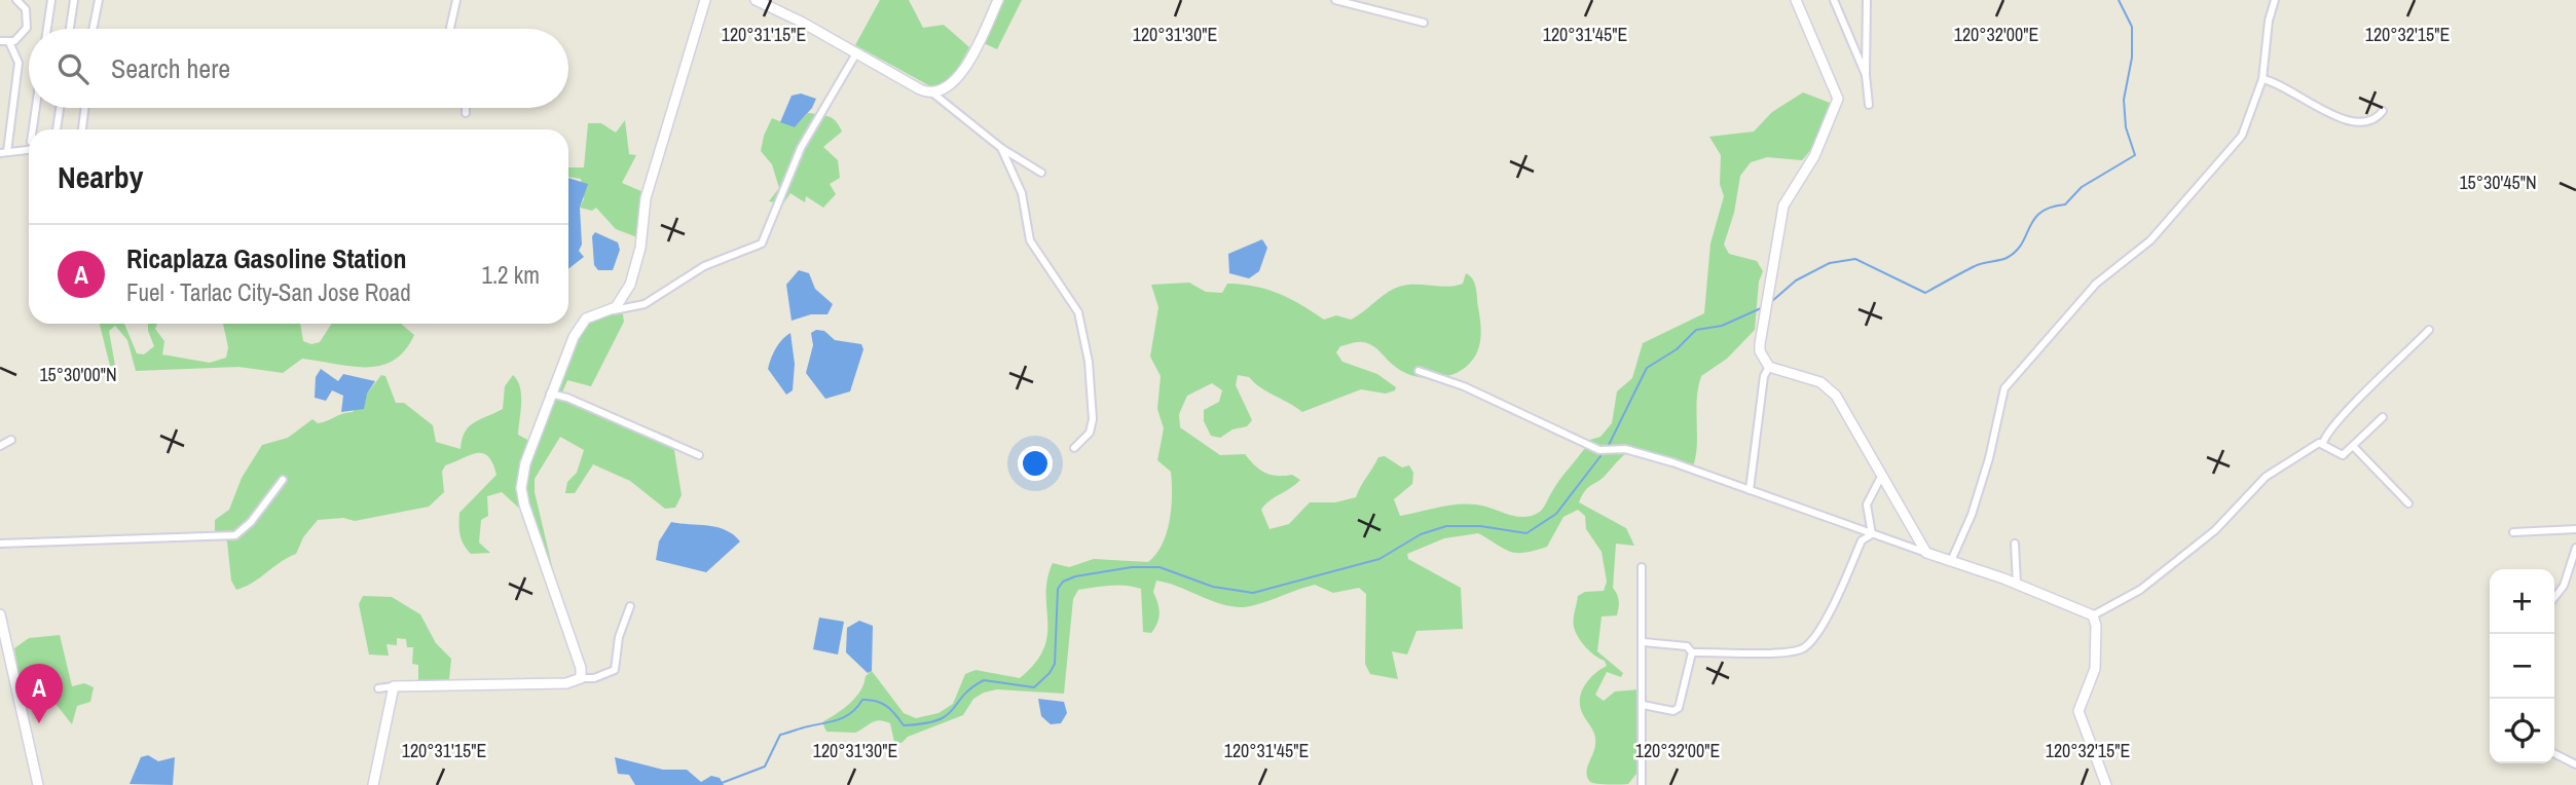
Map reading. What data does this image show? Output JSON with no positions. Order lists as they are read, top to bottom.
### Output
{
  "page": {
    "search": "Search here",
    "heading": "Nearby",
    "list": [
      {
        "mark": "A",
        "name": "Ricaplaza Gasoline Station",
        "note": "Fuel · Tarlac City-San Jose Road",
        "value": "1.2 km"
      }
    ],
    "map_buttons": ["+", "−"],
    "pins": "A"
  },
  "coordinates": [
    "120°31'15\"E",
    "120°31'30\"E",
    "120°31'45\"E",
    "120°32'00\"E",
    "120°32'15\"E",
    "15°30'45\"N",
    "15°30'00\"N"
  ]
}
